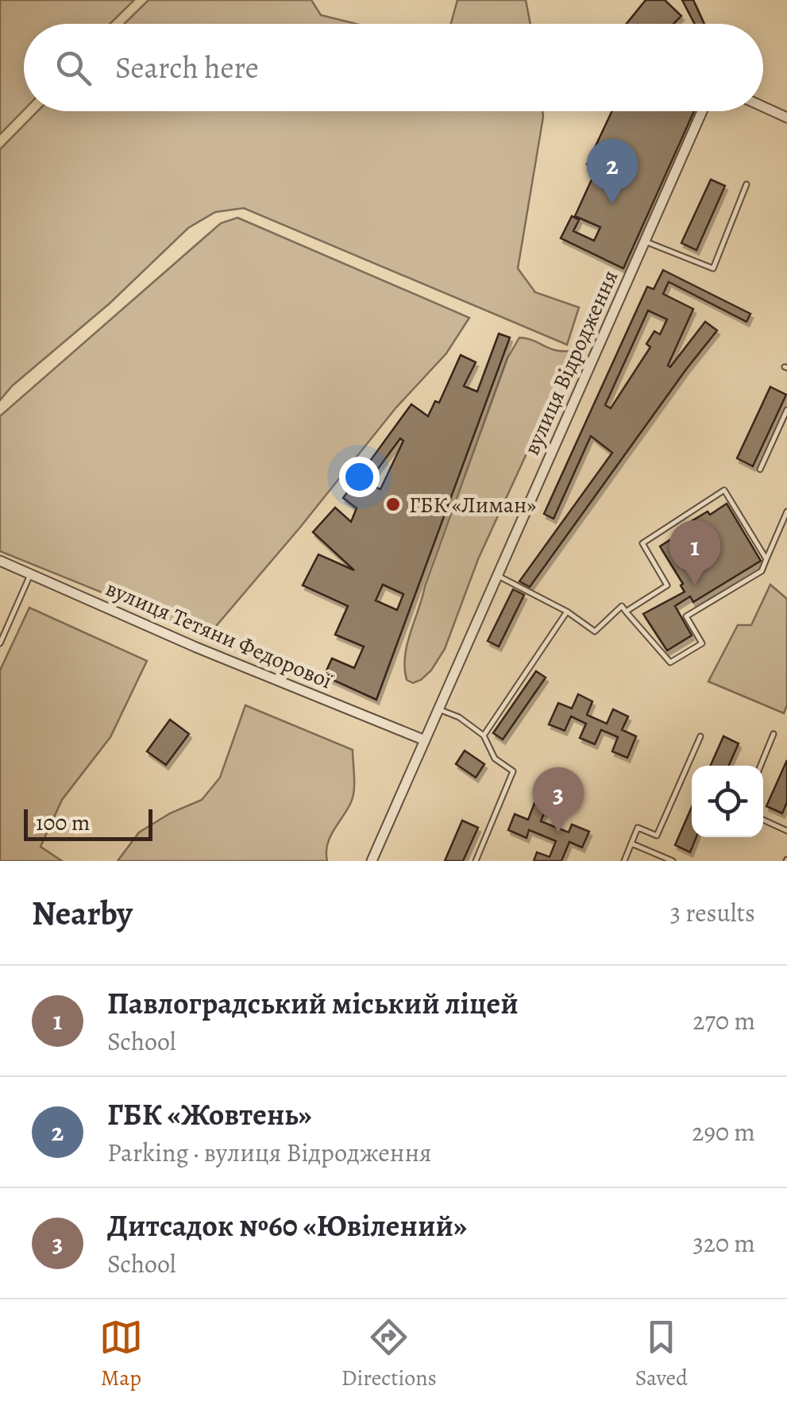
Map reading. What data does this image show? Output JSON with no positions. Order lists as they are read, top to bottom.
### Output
{
  "streets": {
    "street": ["вулиця Відродження", "вулиця Тетяни Федорової"]
  },
  "crossings": [
    ["вулиця Відродження", "вулиця Тетяни Федорової"]
  ],
  "places": ["ГБК «Лиман»"],
  "scale_bar": "100 m",
  "page": {
    "search": "Search here",
    "pins": ["2", "1", "3"],
    "scale": "100 m",
    "heading": ["Nearby", "3 results"],
    "list": [
      {
        "mark": "1",
        "name": "Павлоградський міський ліцей",
        "note": "School",
        "value": "270 m"
      },
      {
        "mark": "2",
        "name": "ГБК «Жовтень»",
        "note": "Parking · вулиця Відродження",
        "value": "290 m"
      },
      {
        "mark": "3",
        "name": "Дитсадок №60 «Ювілений»",
        "note": "School",
        "value": "320 m"
      }
    ],
    "nav": ["Map", "Directions", "Saved"]
  }
}
